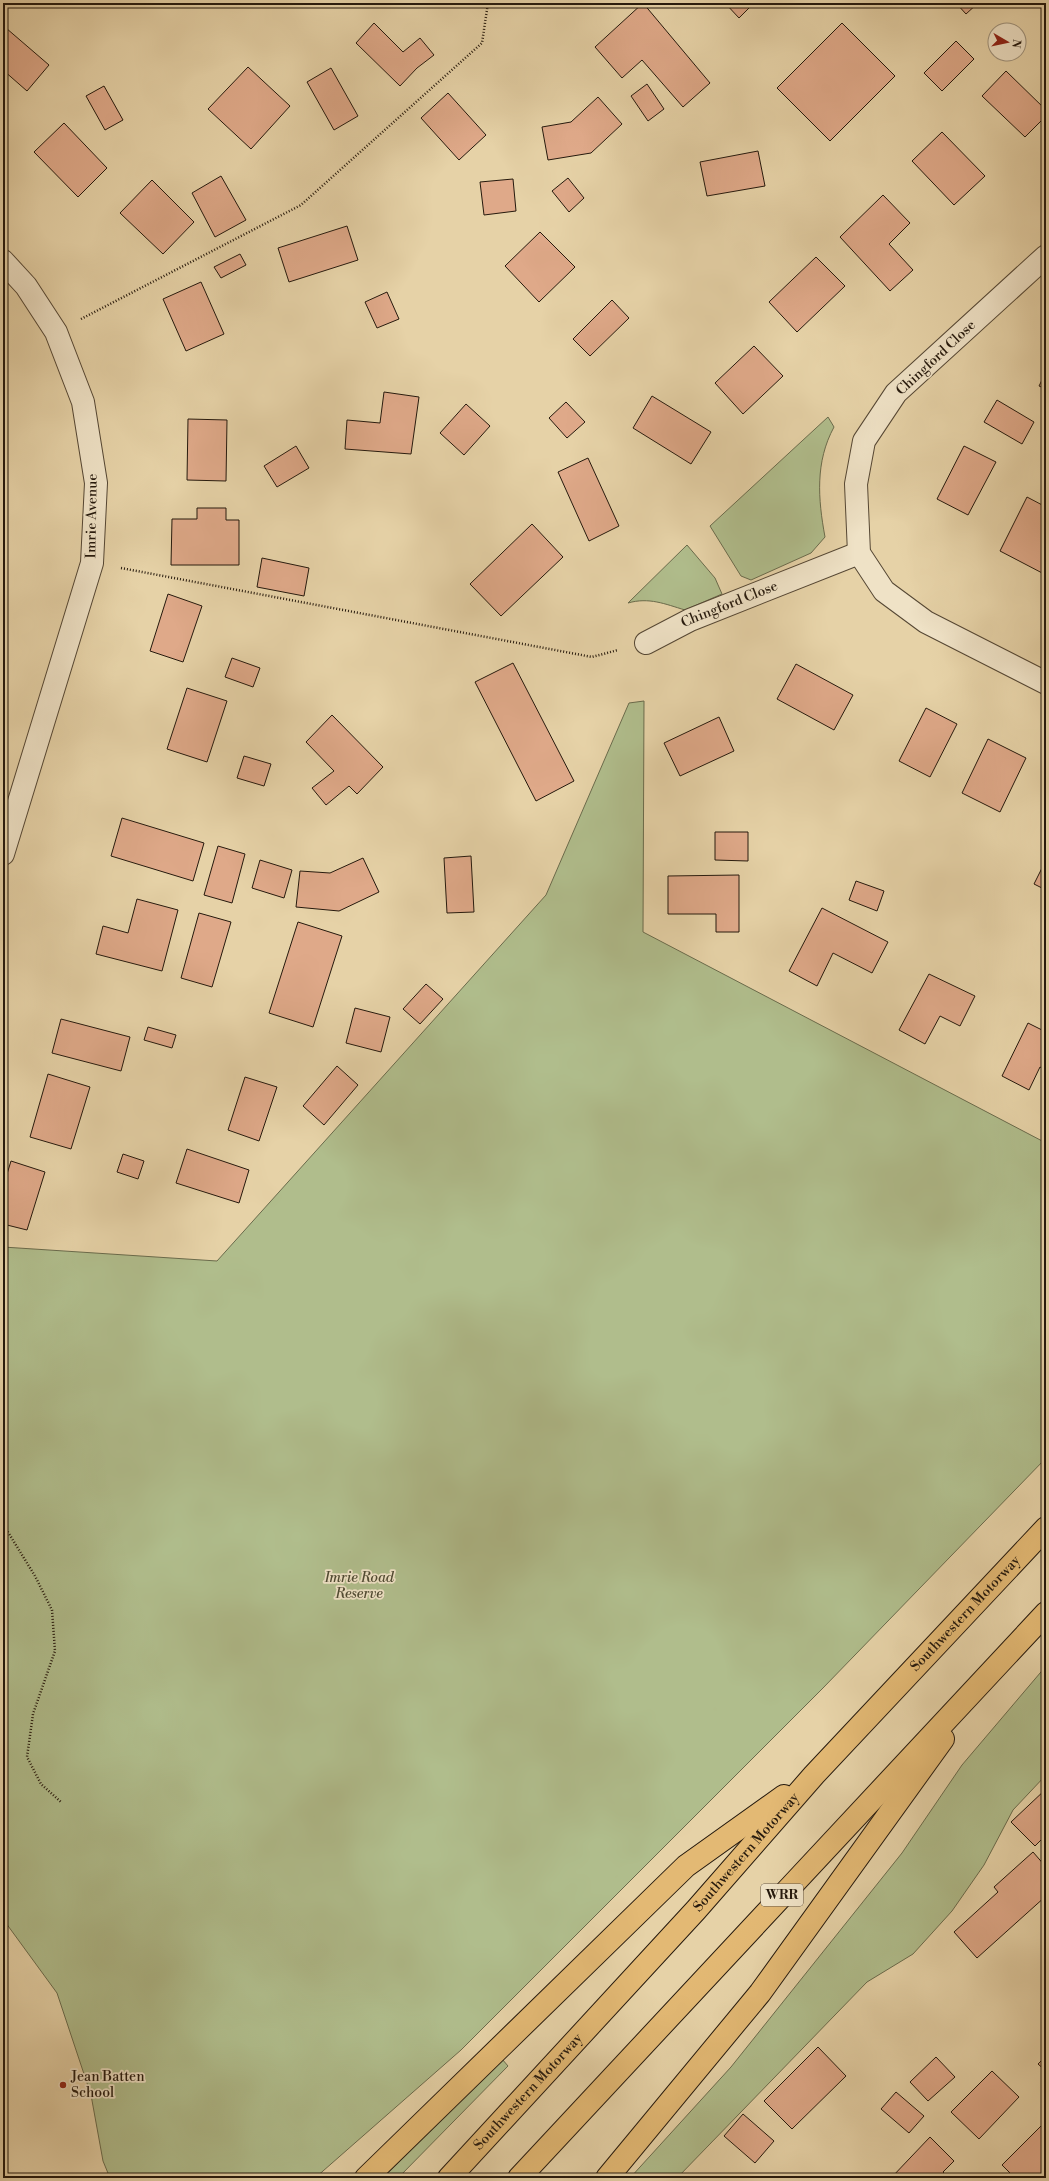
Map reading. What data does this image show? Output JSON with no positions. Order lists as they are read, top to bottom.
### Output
{
  "streets": {
    "highway": ["Southwestern Motorway", "WRR"],
    "street": ["Chingford Close", "Imrie Avenue"]
  },
  "parks": ["Imrie Road Reserve"],
  "places": ["Jean Batten School"],
  "north": "right"
}
